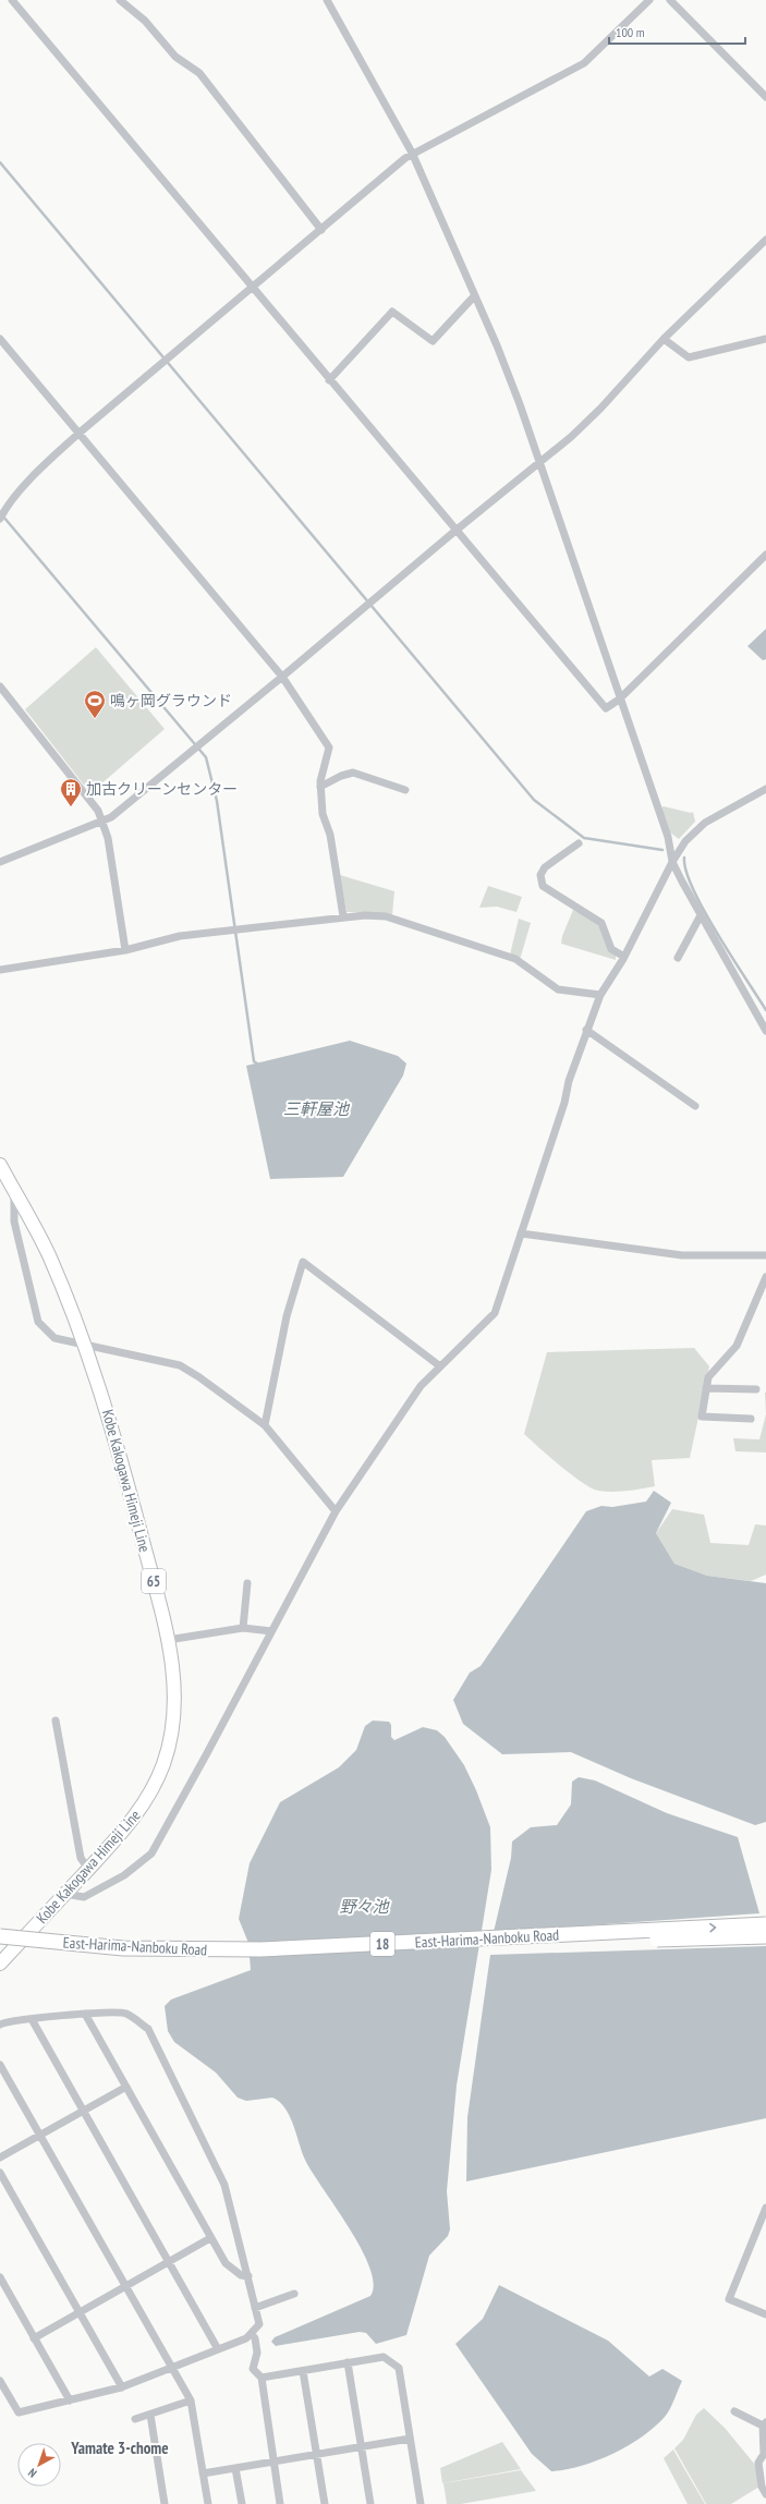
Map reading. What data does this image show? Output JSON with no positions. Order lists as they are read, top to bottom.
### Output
{
  "streets": {
    "highway": ["East-Harima-Nanboku Road", "18"],
    "main road": ["Kobe Kakogawa Himeji Line", "65"]
  },
  "districts": ["Yamate 3-chome"],
  "water": ["三軒屋池", "野々池"],
  "places": {
    "sports": ["鳴ヶ岡グラウンド"],
    "building": ["加古クリーンセンター"]
  },
  "scale_bar": "100 m",
  "north": "bottom left"
}
